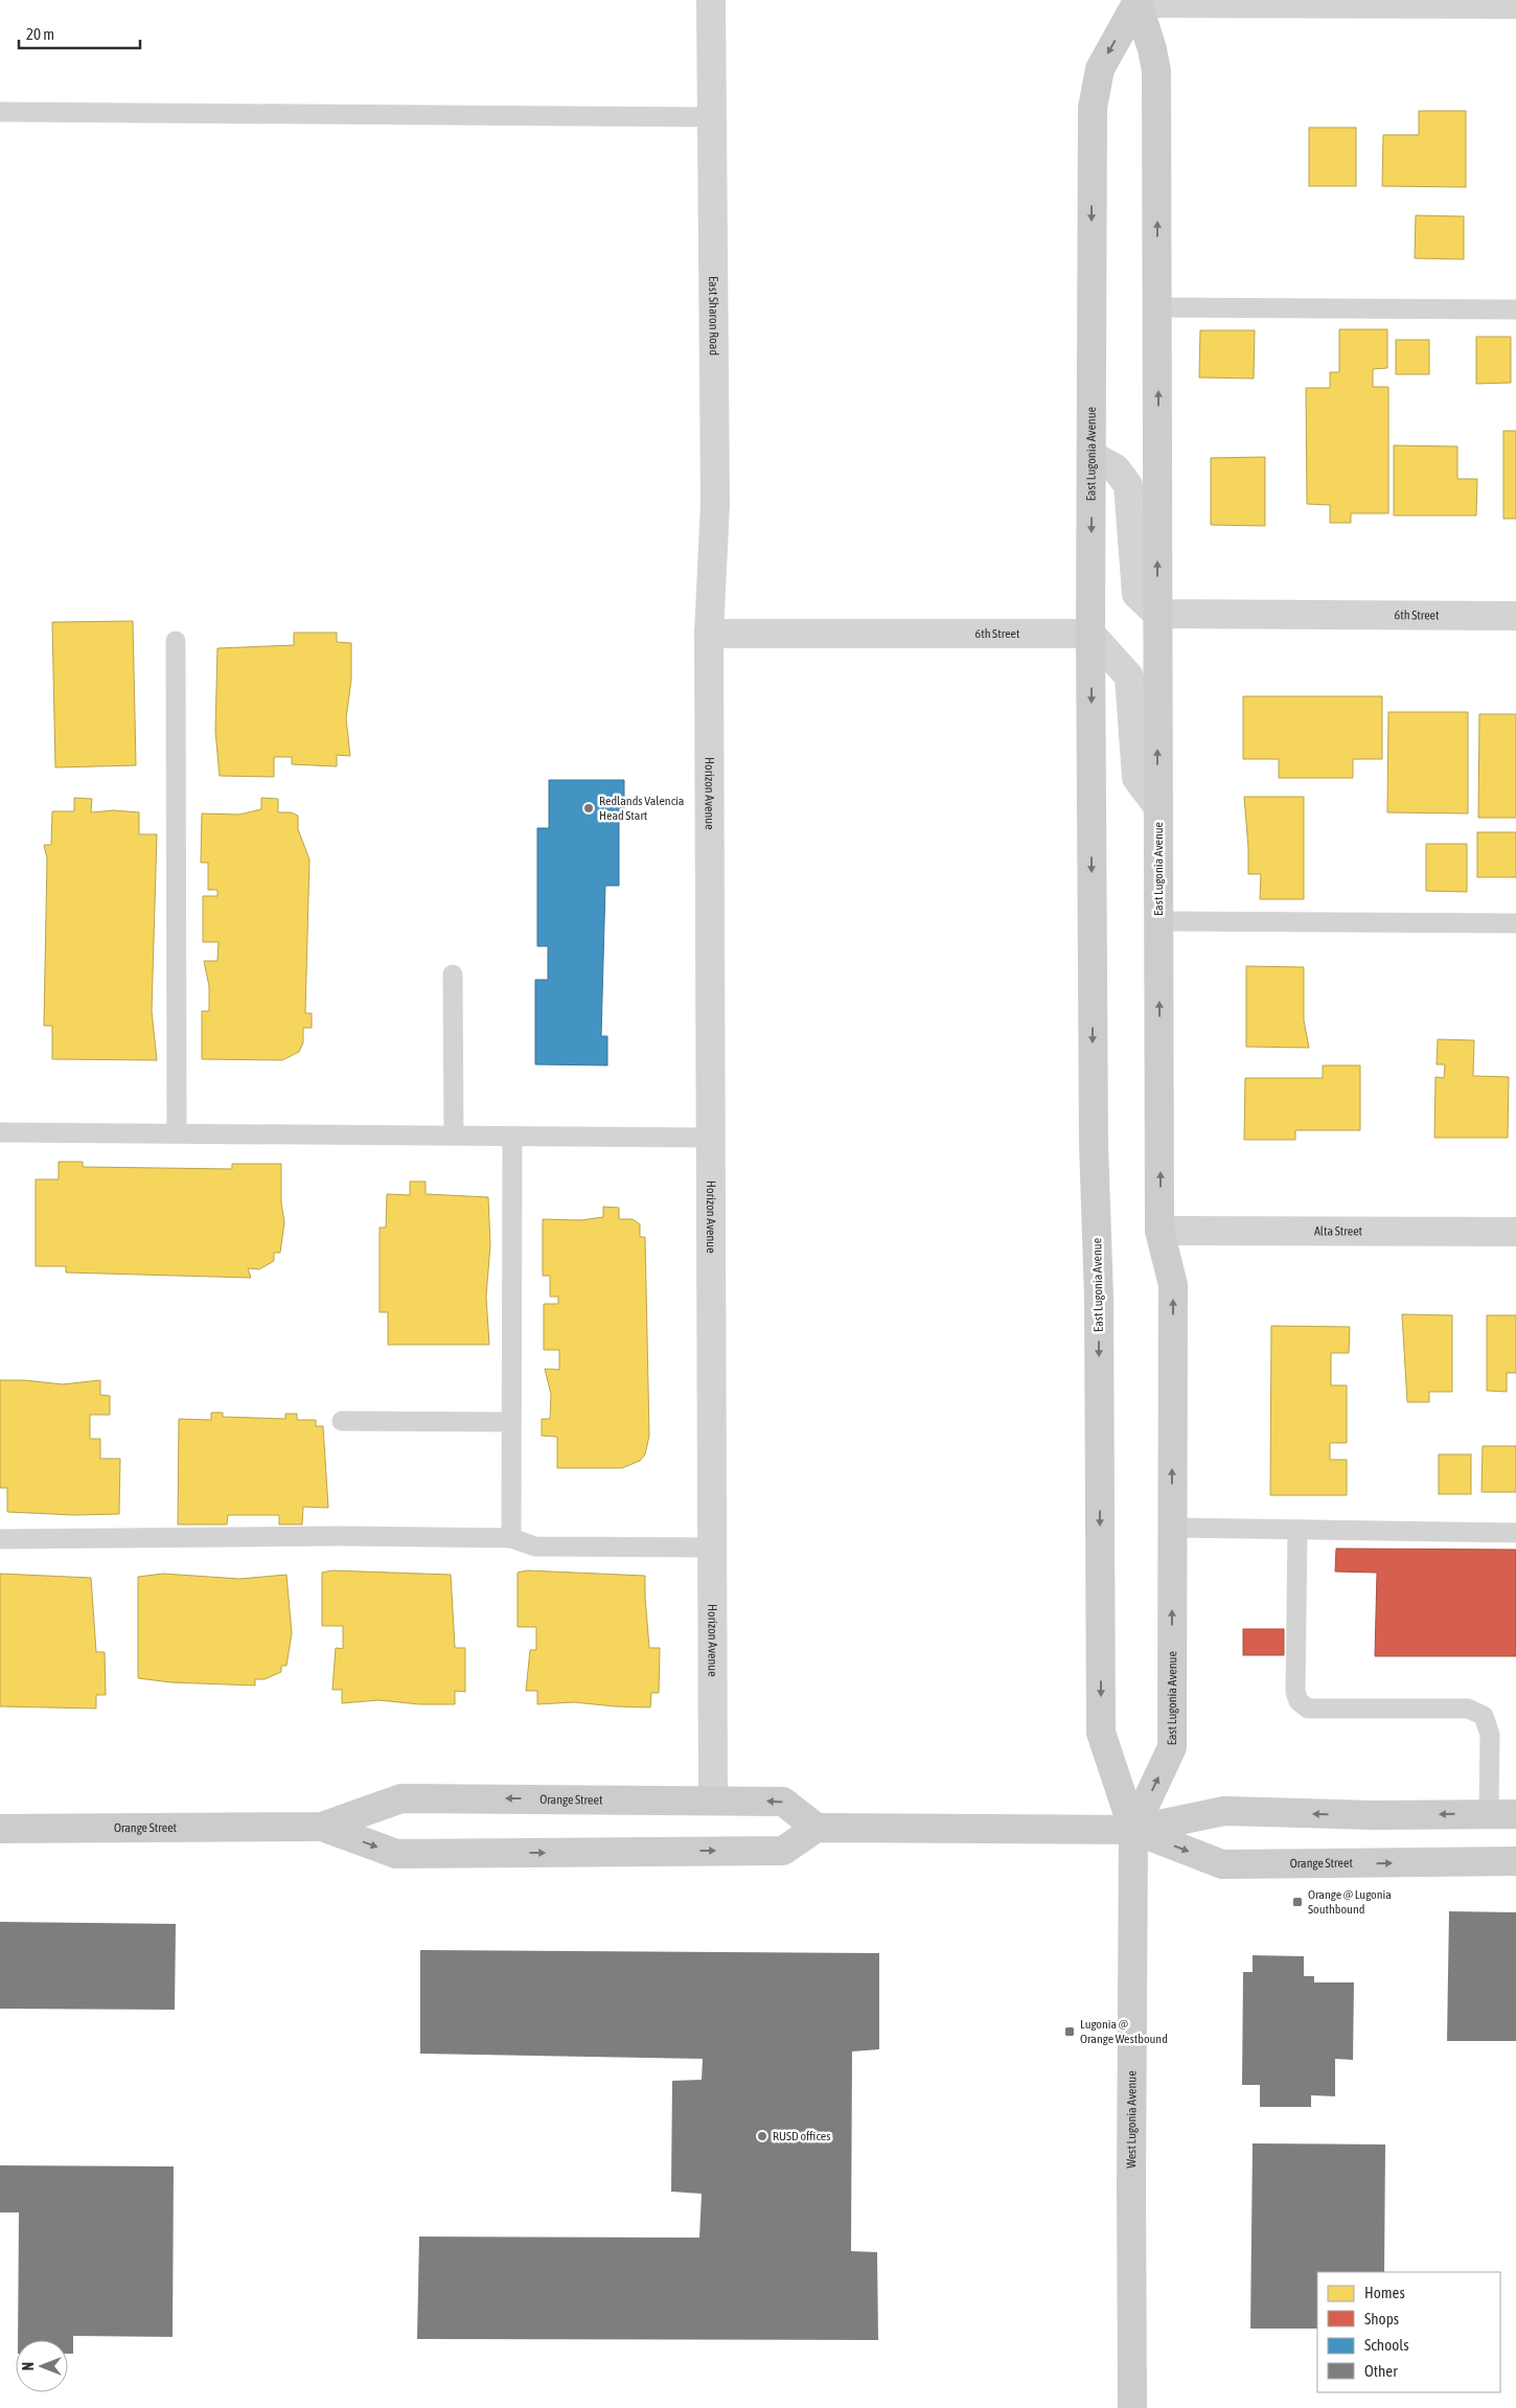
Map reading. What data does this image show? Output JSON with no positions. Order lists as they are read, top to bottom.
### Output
{
  "streets": {
    "main road": ["East Lugonia Avenue", "Orange Street", "West Lugonia Avenue"],
    "street": [
      "East Sharon Road",
      "6th Street",
      "Horizon Avenue",
      "Alta Street"
    ]
  },
  "crossings": [
    ["East Sharon Road", "6th Street"],
    ["East Sharon Road", "Horizon Avenue"],
    ["East Lugonia Avenue", "6th Street"],
    ["East Lugonia Avenue", "Alta Street"],
    ["East Lugonia Avenue", "Orange Street"],
    ["East Lugonia Avenue", "West Lugonia Avenue"],
    ["6th Street", "Horizon Avenue"],
    ["Horizon Avenue", "Orange Street"],
    ["Orange Street", "West Lugonia Avenue"]
  ],
  "places": {
    "other": ["Redlands Valencia Head Start", "RUSD offices"],
    "transit": ["Orange @ Lugonia Southbound", "Lugonia @ Orange Westbound"]
  },
  "legend": [
    "Homes",
    "Shops",
    "Schools",
    "Other"
  ],
  "scale_bar": "20 m",
  "north": "left"
}
